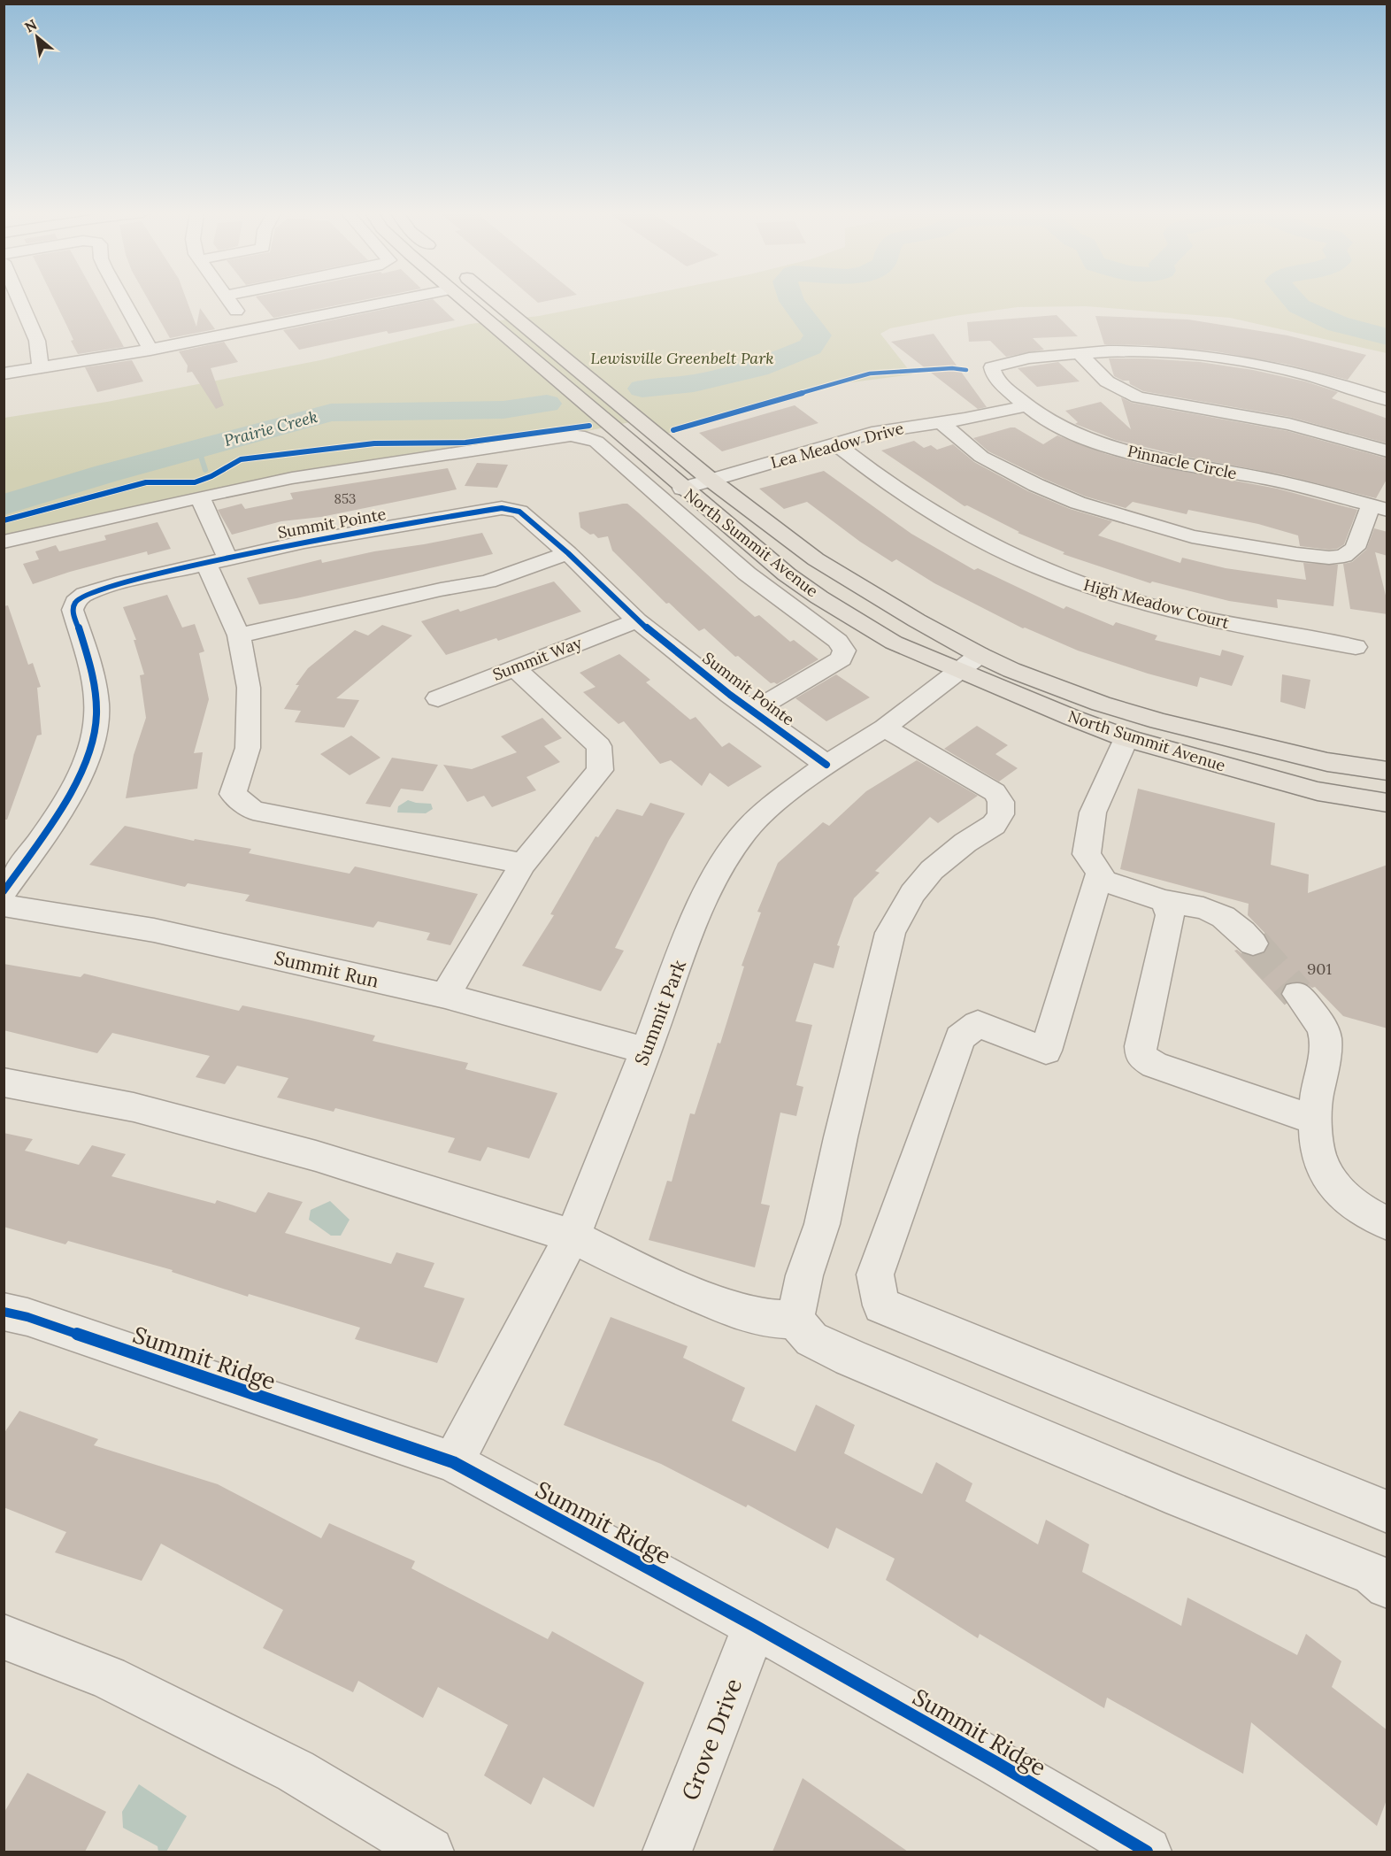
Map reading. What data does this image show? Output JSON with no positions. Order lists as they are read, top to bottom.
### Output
{
  "streets": {
    "main road": ["North Summit Avenue"],
    "street": [
      "Lea Meadow Drive",
      "Pinnacle Circle",
      "Summit Pointe",
      "High Meadow Court",
      "Summit Way",
      "Summit Run",
      "Summit Park",
      "Summit Ridge",
      "Grove Drive"
    ]
  },
  "crossings": [
    ["Lea Meadow Drive", "Pinnacle Circle"],
    ["Lea Meadow Drive", "North Summit Avenue"],
    ["Lea Meadow Drive", "High Meadow Court"],
    ["Summit Pointe", "Summit Way"],
    ["Summit Pointe", "Summit Park"],
    ["North Summit Avenue", "Summit Park"],
    ["Summit Run", "Summit Park"],
    ["Summit Park", "Summit Ridge"],
    ["Summit Ridge", "Grove Drive"]
  ],
  "water": ["Prairie Creek"],
  "parks": ["Lewisville Greenbelt Park"],
  "house_numbers": ["853", "901"],
  "north": "top left"
}
